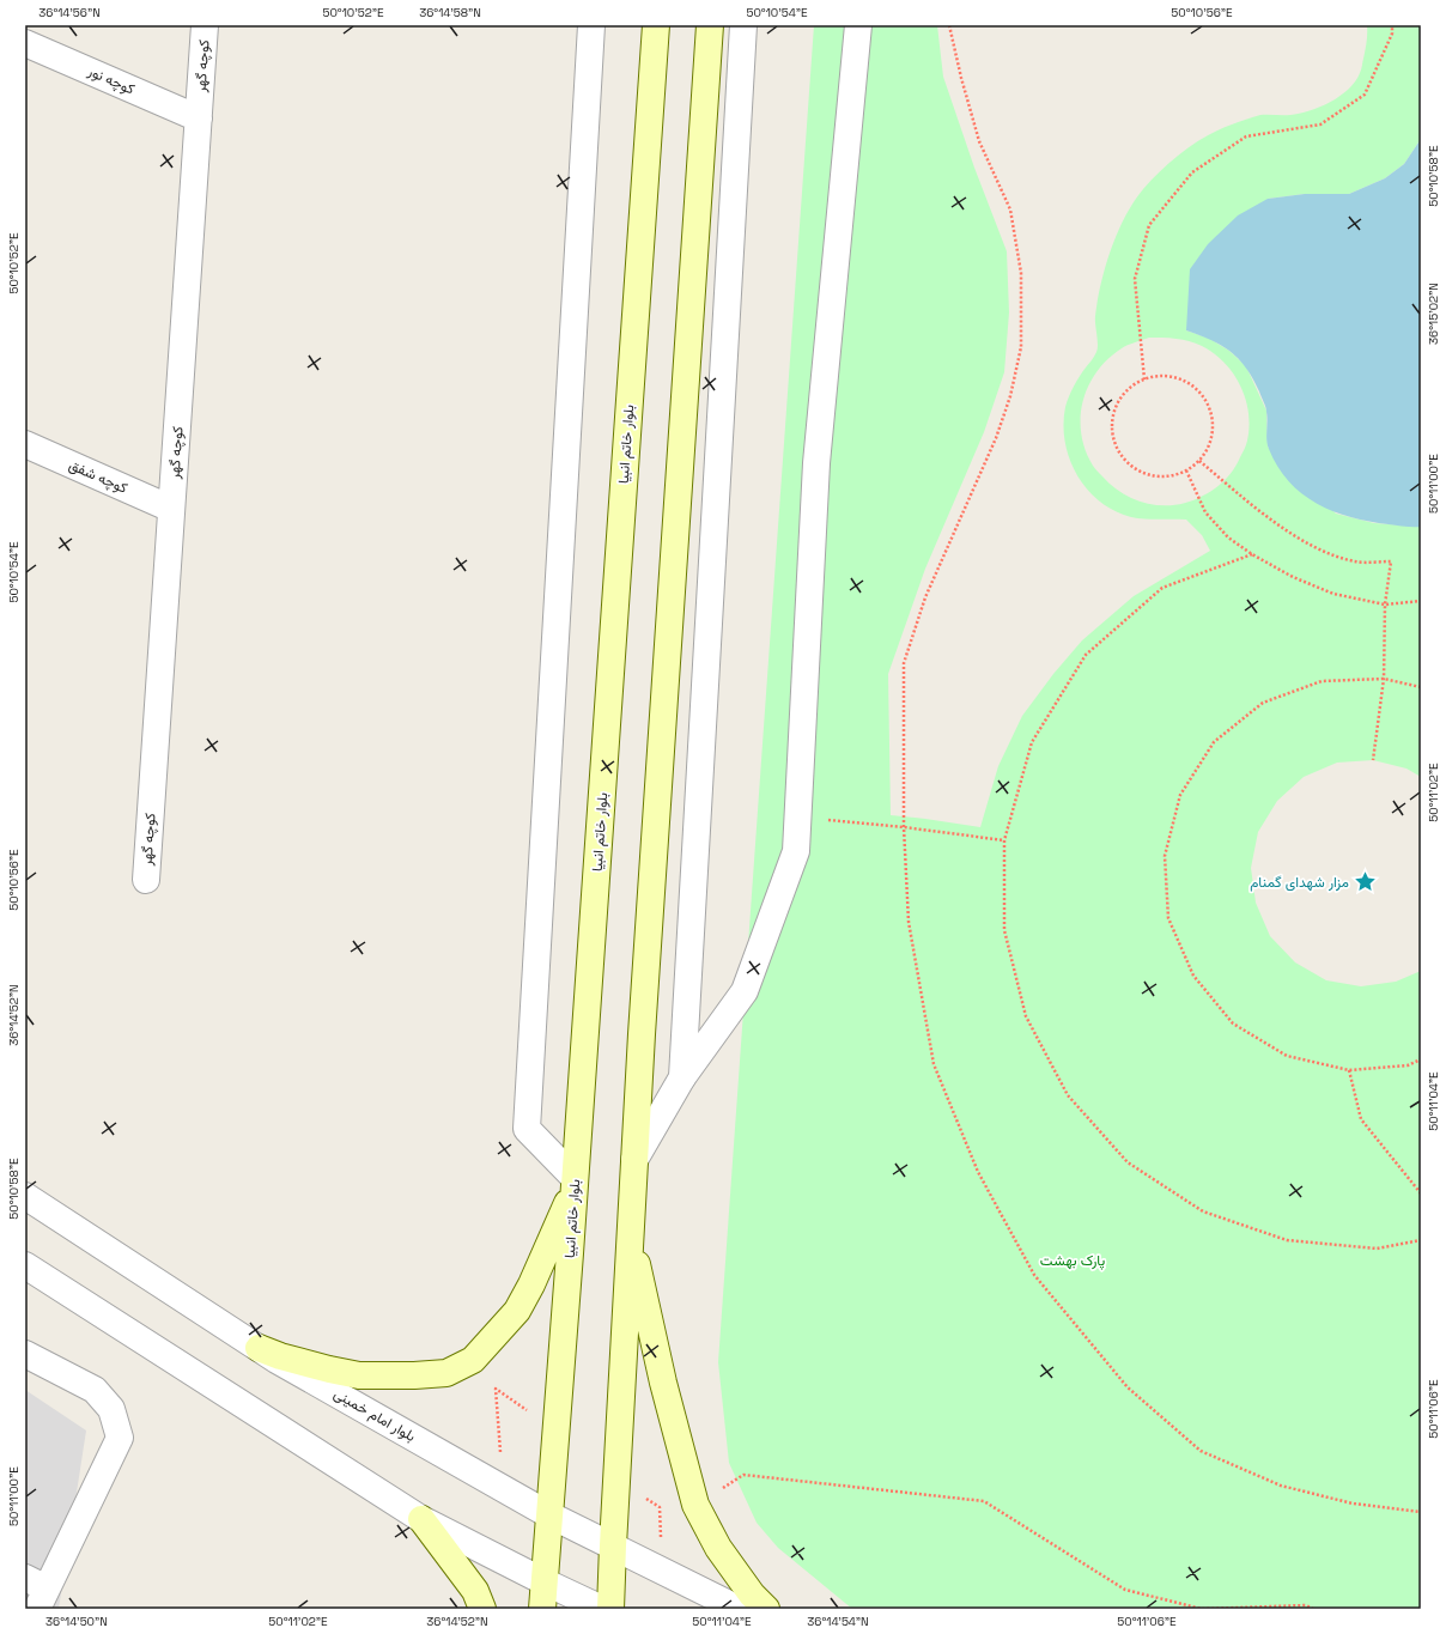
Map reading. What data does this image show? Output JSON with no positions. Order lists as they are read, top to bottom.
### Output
{
  "streets": {
    "main road": ["بلوار خاتم انبیا"],
    "street": [
      "کوچه گهر",
      "کوچه نور",
      "کوچه شفق",
      "بلوار امام خمینی"
    ]
  },
  "crossings": [
    ["کوچه گهر", "کوچه نور"],
    ["کوچه گهر", "کوچه شفق"],
    ["بلوار خاتم انبیا", "بلوار امام خمینی"]
  ],
  "parks": ["پارک بهشت"],
  "places": {
    "place": ["مزار شهدای گمنام"]
  },
  "coordinates": [
    "36°14'56\"N",
    "50°10'52\"E",
    "36°14'58\"N",
    "50°10'54\"E",
    "50°10'56\"E",
    "50°10'58\"E",
    "36°15'02\"N",
    "50°11'00\"E",
    "50°11'02\"E",
    "36°14'52\"N",
    "50°11'04\"E",
    "50°11'06\"E",
    "36°14'50\"N",
    "36°14'54\"N"
  ]
}
